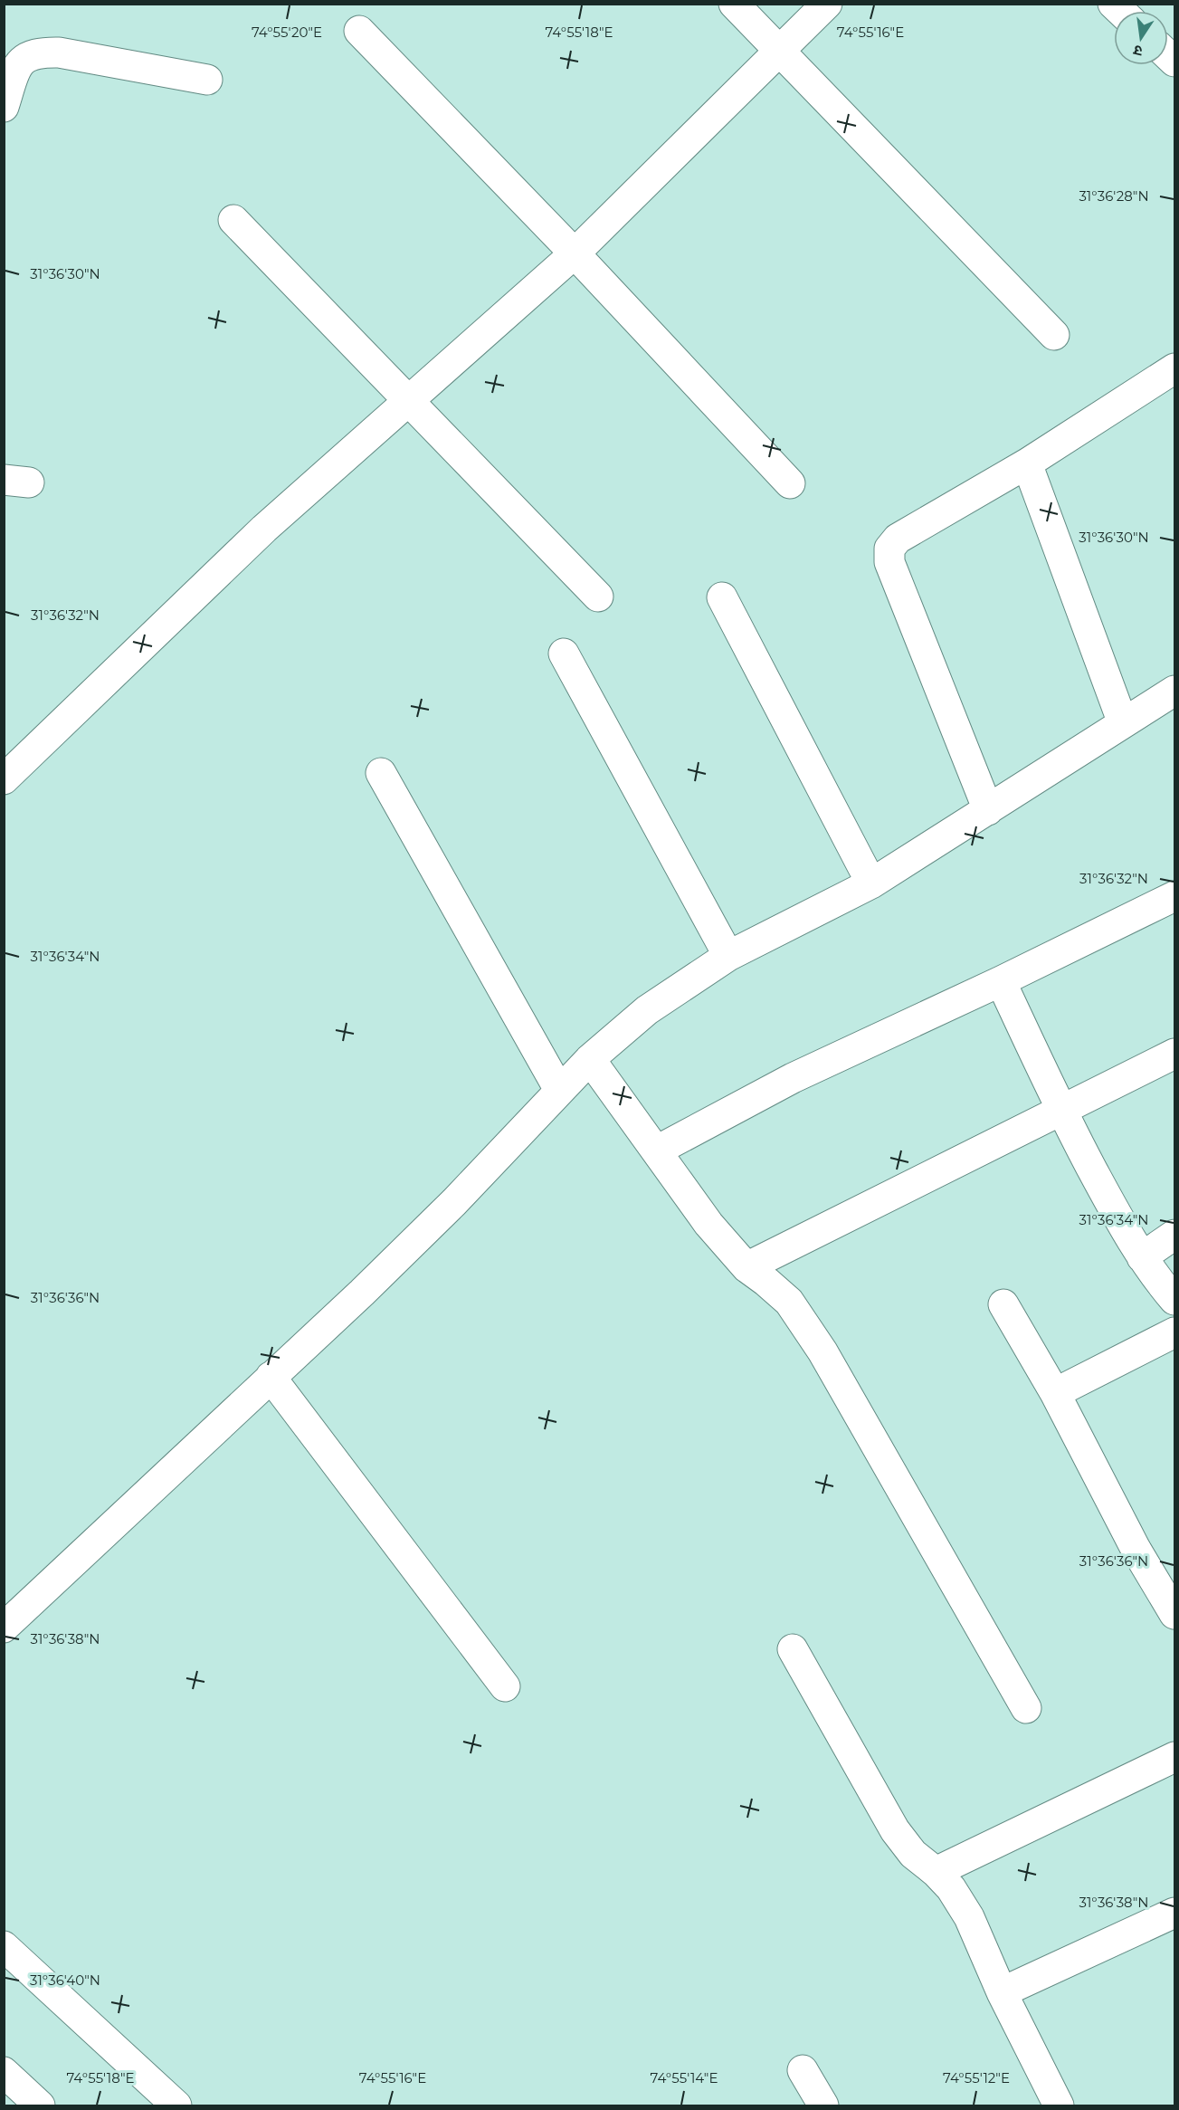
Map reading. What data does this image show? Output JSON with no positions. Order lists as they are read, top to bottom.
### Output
{
  "north": "bottom",
  "coordinates": [
    "74°55'18\"E",
    "74°55'16\"E",
    "74°55'20\"E",
    "31°36'28\"N",
    "31°36'30\"N",
    "31°36'32\"N",
    "31°36'34\"N",
    "31°36'36\"N",
    "31°36'38\"N",
    "31°36'40\"N",
    "74°55'14\"E",
    "74°55'12\"E"
  ]
}
